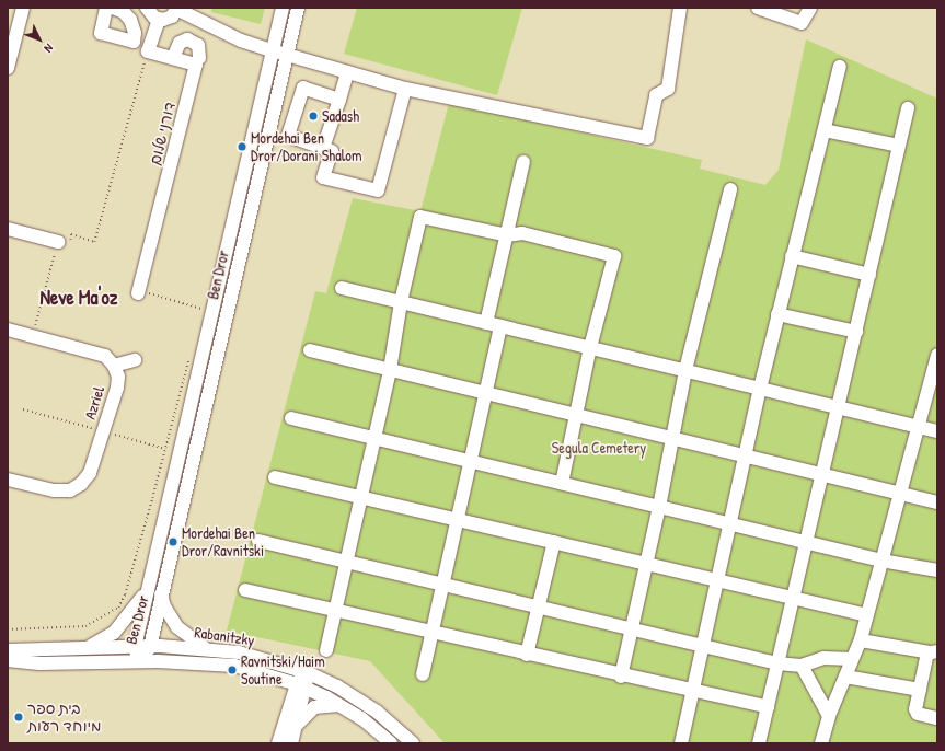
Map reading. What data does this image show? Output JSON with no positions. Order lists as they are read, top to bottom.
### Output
{
  "streets": {
    "street": [
      "דורני שלום",
      "Ben Dror",
      "Azriel",
      "Rabanitzky"
    ]
  },
  "crossings": [
    ["Ben Dror", "Rabanitzky"]
  ],
  "districts": ["Neve Ma'oz"],
  "parks": ["Segula Cemetery"],
  "places": [
    "Sadash",
    "Mordehai Ben Dror/Dorani Shalom",
    "Mordehai Ben Dror/Ravnitski",
    "Ravnitski/Haim Soutine",
    "בית ספר מיוחד רעות"
  ],
  "north": "bottom right"
}
